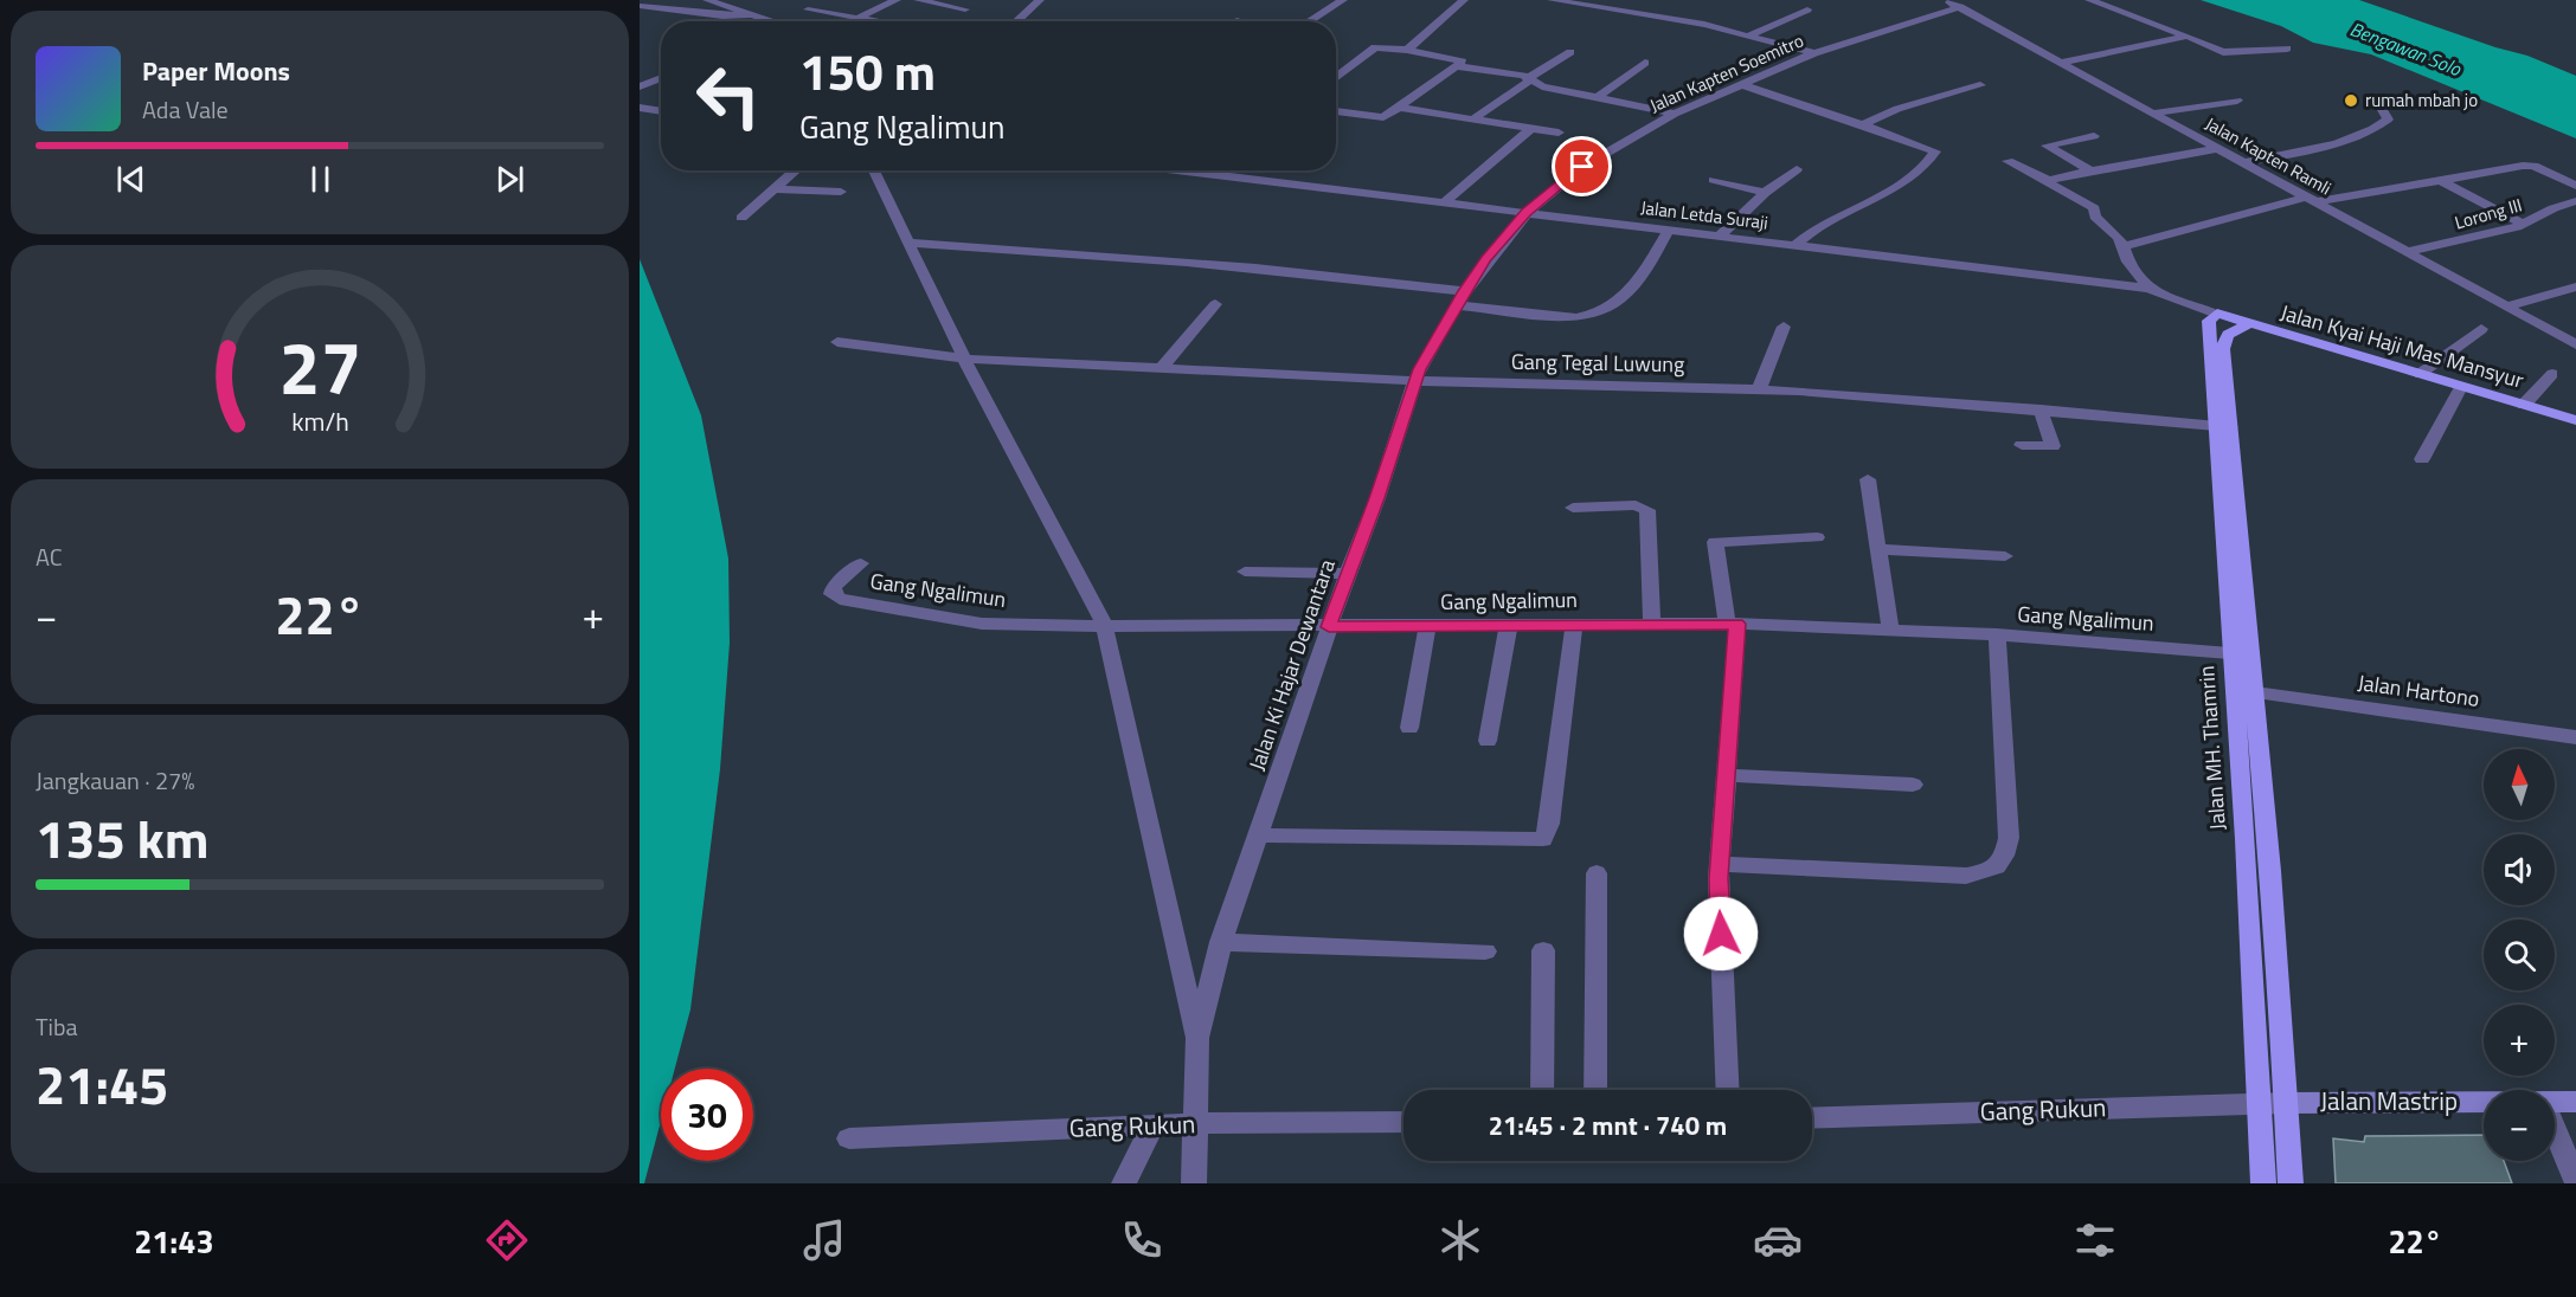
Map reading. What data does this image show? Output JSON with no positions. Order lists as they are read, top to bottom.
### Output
{
  "streets": {
    "main road": ["Jalan Kyai Haji Mas Mansyur", "Jalan MH. Thamrin", "Jalan Mastrip"],
    "street": [
      "Jalan Kapten Soemitro",
      "Jalan Kapten Ramli",
      "Lorong III",
      "Jalan Letda Suraji",
      "Gang Tegal Luwung",
      "Gang Ngalimun",
      "Jalan Ki Hajar Dewantara",
      "Jalan Hartono",
      "Gang Rukun"
    ]
  },
  "crossings": [
    ["Jalan Kapten Soemitro", "Jalan Kapten Ramli"],
    ["Jalan Kapten Soemitro", "Jalan Letda Suraji"],
    ["Jalan Kapten Soemitro", "Jalan Ki Hajar Dewantara"],
    ["Jalan Kapten Ramli", "Lorong III"],
    ["Jalan Letda Suraji", "Jalan Kyai Haji Mas Mansyur"],
    ["Jalan Letda Suraji", "Jalan Ki Hajar Dewantara"],
    ["Jalan Letda Suraji", "Jalan MH. Thamrin"],
    ["Jalan Kyai Haji Mas Mansyur", "Jalan MH. Thamrin"],
    ["Gang Tegal Luwung", "Jalan Ki Hajar Dewantara"],
    ["Gang Tegal Luwung", "Jalan MH. Thamrin"],
    ["Gang Ngalimun", "Jalan Ki Hajar Dewantara"],
    ["Gang Ngalimun", "Jalan MH. Thamrin"],
    ["Jalan Hartono", "Jalan MH. Thamrin"],
    ["Jalan MH. Thamrin", "Jalan Mastrip"],
    ["Jalan MH. Thamrin", "Gang Rukun"],
    ["Jalan Mastrip", "Gang Rukun"]
  ],
  "water": ["Bengawan Solo"],
  "places": ["rumah mbah jo"],
  "north": "top",
  "page": {
    "turn": ["150 m", "Gang Ngalimun"],
    "song": ["Paper Moons", "Ada Vale"],
    "tile": [
      "AC",
      ["Jangkauan · 27%", "135 km"],
      ["Tiba", "21:45"]
    ],
    "heat": ["−", "22°", "+"],
    "map_buttons": ["+", "−"],
    "limit": "30",
    "trip": "21:45 · 2 mnt · 740 m",
    "tabs": ["21:43", "22°"],
    "gauge": ["27", "km/h"]
  }
}
